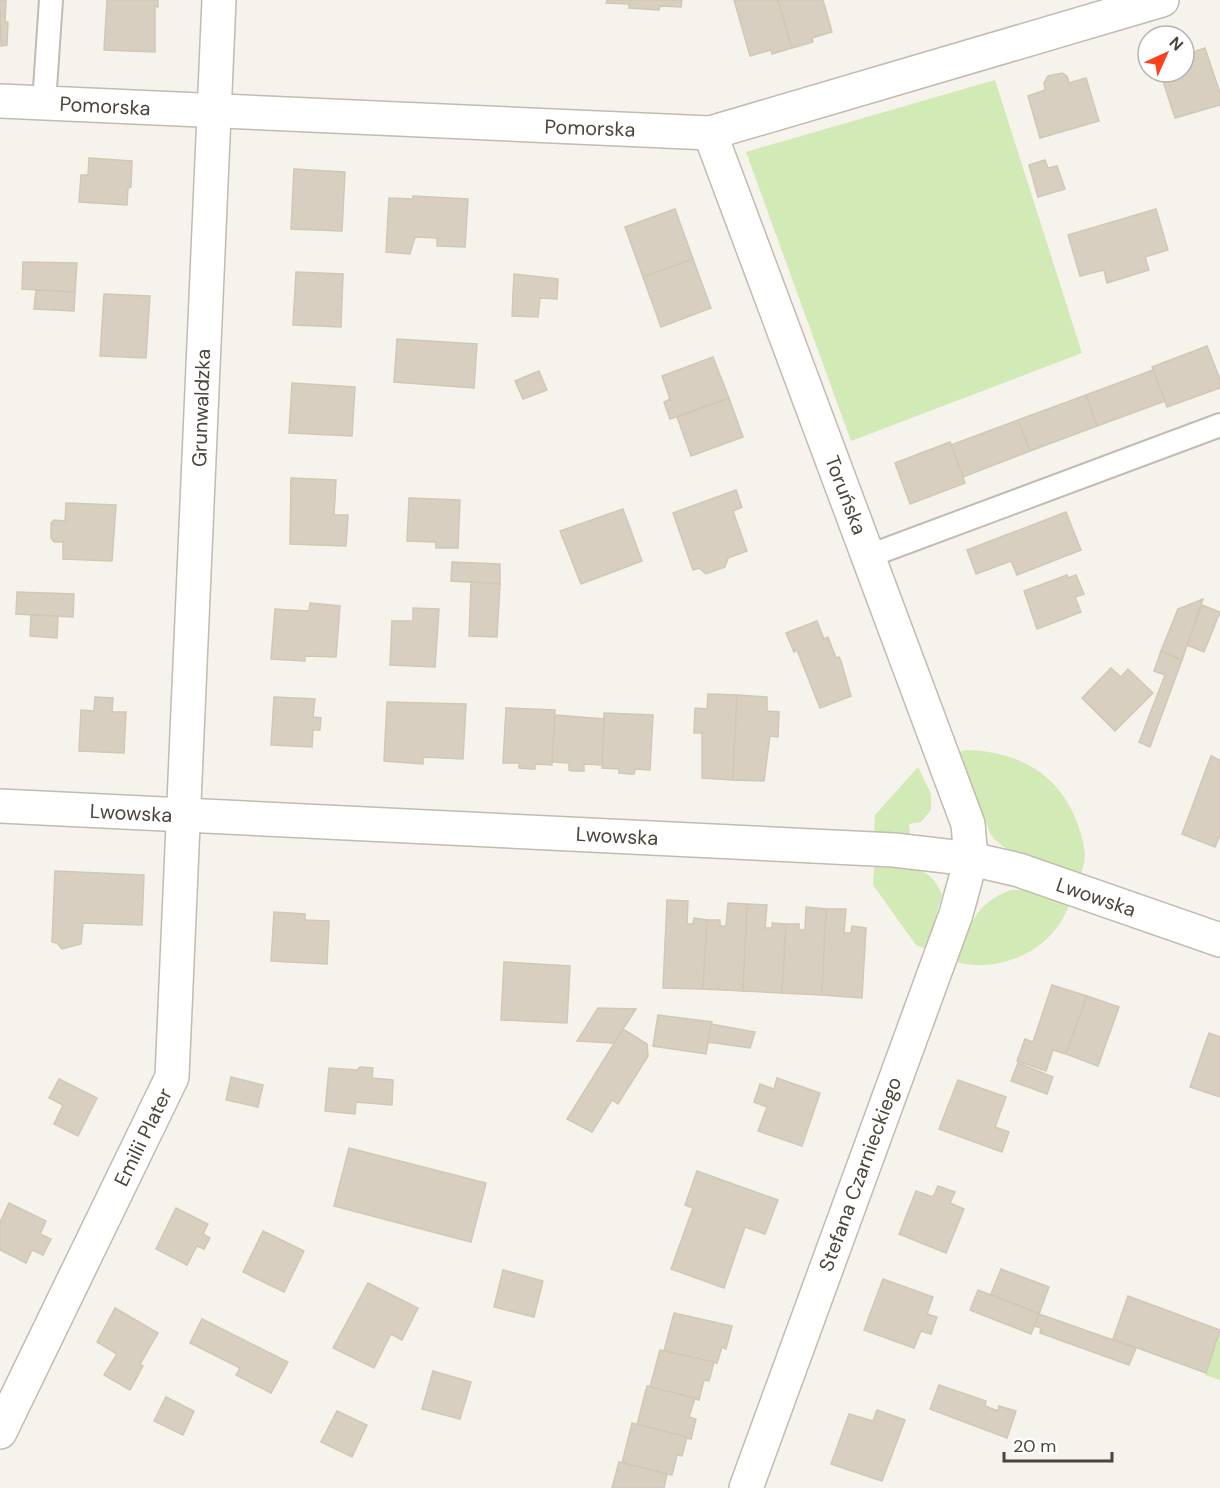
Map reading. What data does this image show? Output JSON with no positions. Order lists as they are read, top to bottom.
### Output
{
  "streets": {
    "street": [
      "Pomorska",
      "Grunwaldzka",
      "Toruńska",
      "Lwowska",
      "Emilii Plater",
      "Stefana Czarnieckiego"
    ]
  },
  "crossings": [
    ["Pomorska", "Grunwaldzka"],
    ["Pomorska", "Toruńska"],
    ["Grunwaldzka", "Lwowska"],
    ["Grunwaldzka", "Emilii Plater"],
    ["Toruńska", "Lwowska"],
    ["Toruńska", "Stefana Czarnieckiego"],
    ["Lwowska", "Emilii Plater"],
    ["Lwowska", "Stefana Czarnieckiego"]
  ],
  "scale_bar": "20 m",
  "north": "top right"
}
